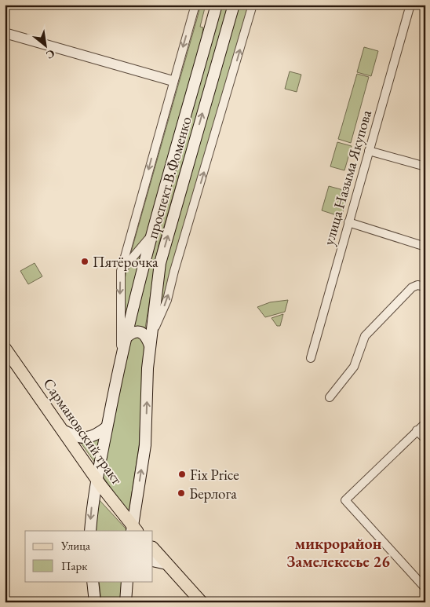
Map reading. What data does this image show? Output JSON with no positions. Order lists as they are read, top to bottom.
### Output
{
  "streets": {
    "main road": ["проспект В.Фоменко", "Сармановский тракт"],
    "street": ["улица Назыма Якупова"]
  },
  "crossings": [
    ["проспект В.Фоменко", "Сармановский тракт"]
  ],
  "districts": ["микрорайон Замелекесье 26"],
  "places": ["Пятёрочка", "Fix Price", "Берлога"],
  "legend": ["Улица", "Парк"],
  "north": "bottom right"
}
